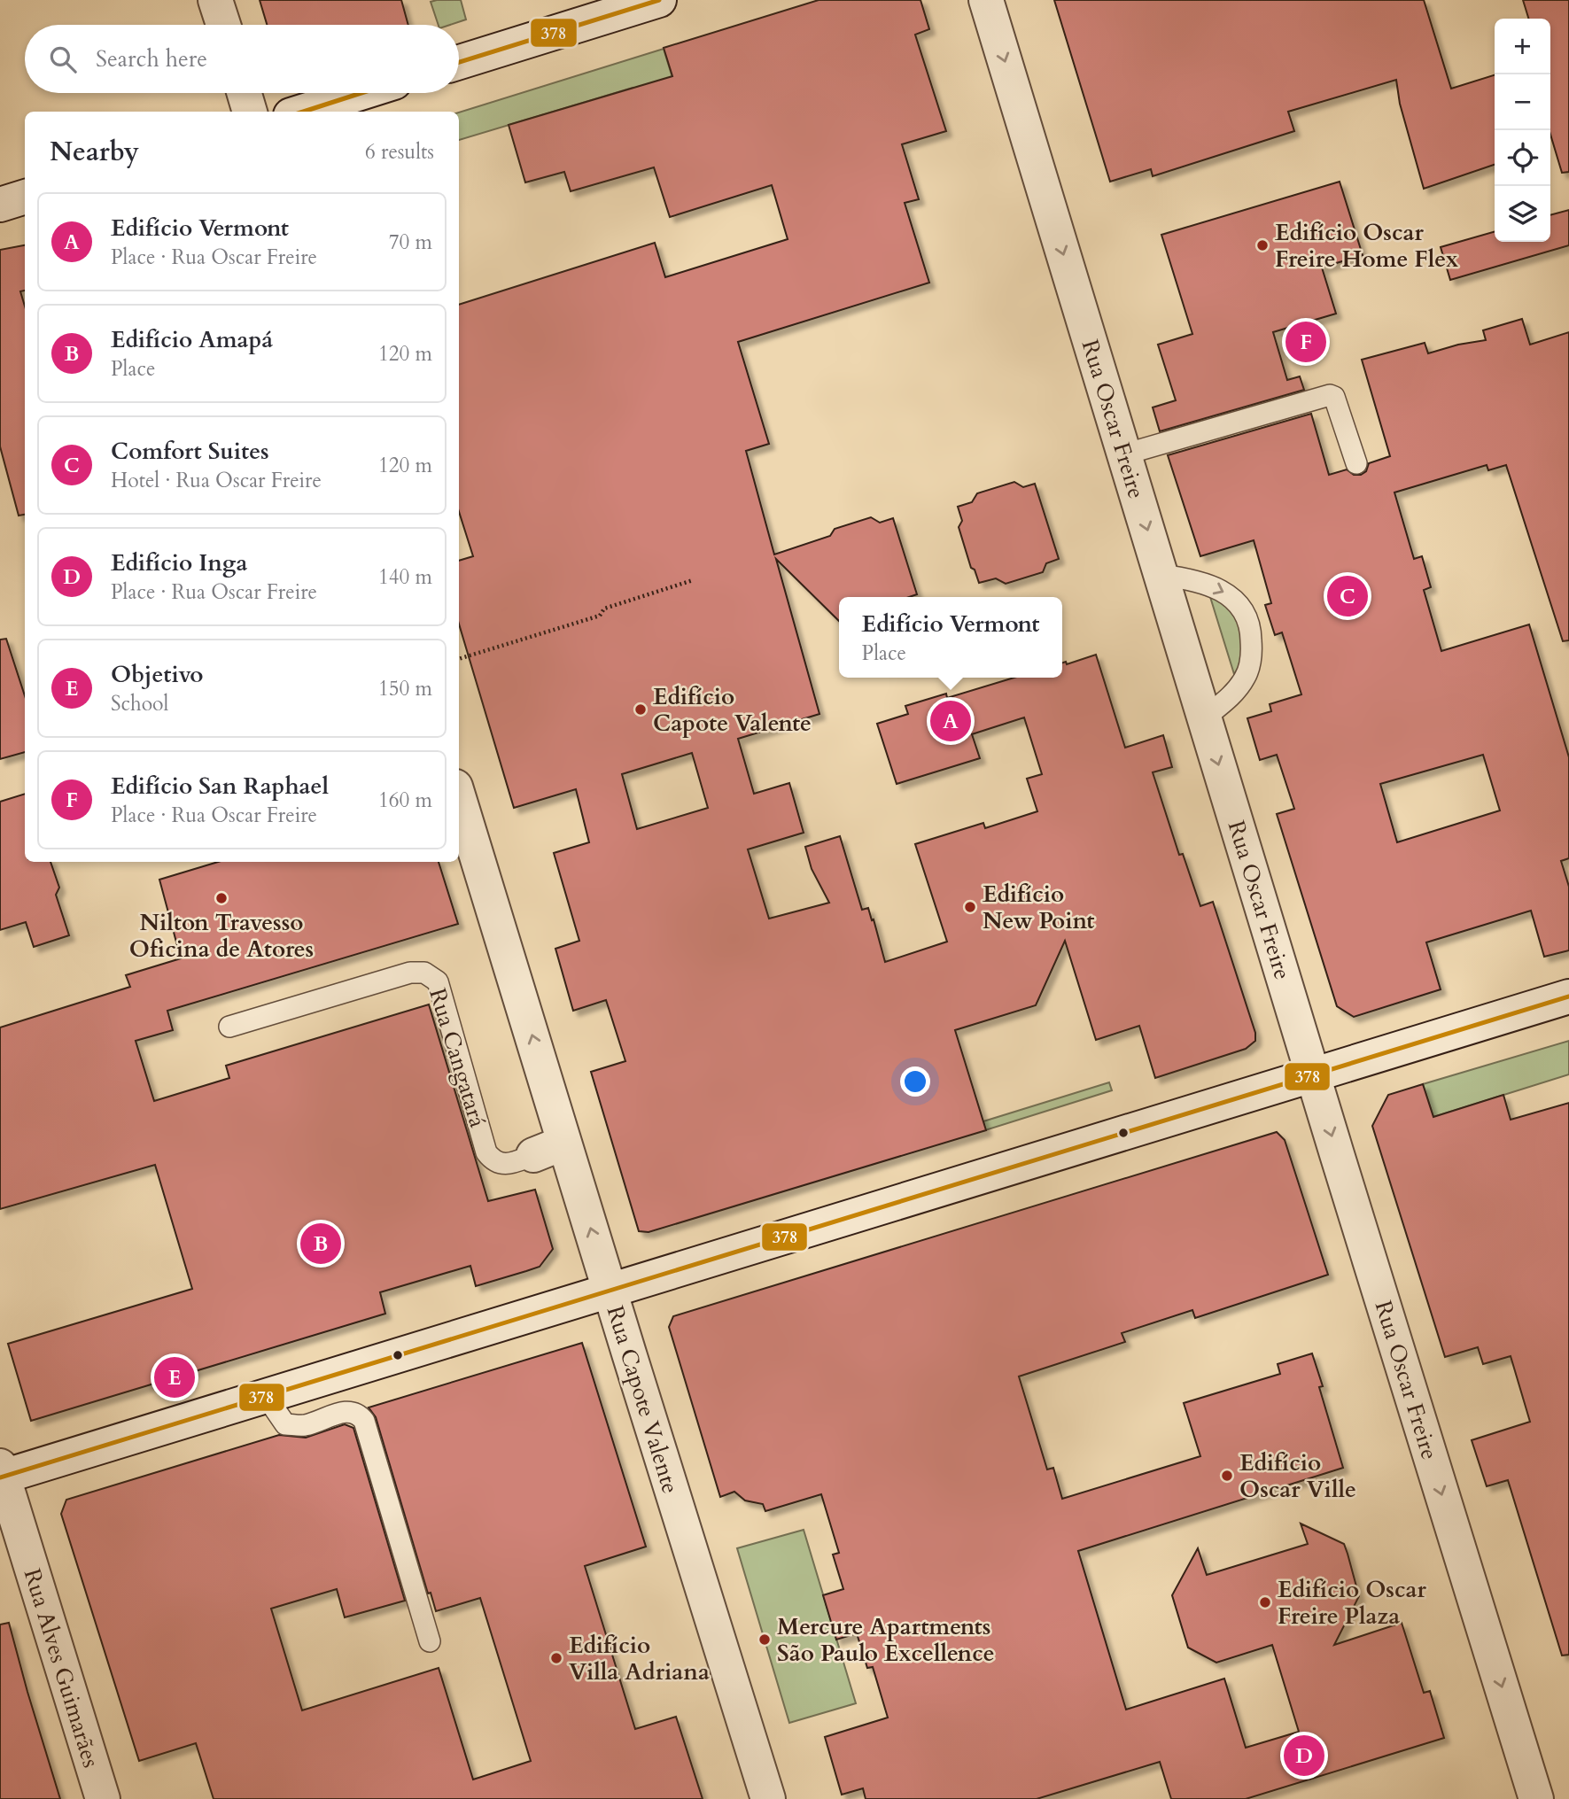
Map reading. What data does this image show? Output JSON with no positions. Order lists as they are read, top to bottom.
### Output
{
  "streets": {
    "street": [
      "Rua Oscar Freire",
      "Rua Cangatará",
      "Rua Capote Valente",
      "Rua Alves Guimarães"
    ]
  },
  "crossings": [
    ["Rua Cangatará", "Rua Capote Valente"]
  ],
  "one_way": ["Rua Oscar Freire", "Rua Capote Valente"],
  "places": [
    "Edifício Oscar Freire Home Flex",
    "Edifício Capote Valente",
    "Nilton Travesso Oficina de Atores",
    "Edifício New Point",
    "Edifício Oscar Ville",
    "Edifício Oscar Freire Plaza",
    "Mercure Apartments São Paulo Excellence",
    "Edifício Villa Adriana"
  ],
  "lines": ["transit line 378"],
  "page": {
    "map_buttons": ["+", "−"],
    "search": "Search here",
    "heading": ["Nearby", "6 results"],
    "list": [
      {
        "mark": "A",
        "name": "Edifício Vermont",
        "note": "Place · Rua Oscar Freire",
        "value": "70 m"
      },
      {
        "mark": "B",
        "name": "Edifício Amapá",
        "note": "Place",
        "value": "120 m"
      },
      {
        "mark": "C",
        "name": "Comfort Suites",
        "note": "Hotel · Rua Oscar Freire",
        "value": "120 m"
      },
      {
        "mark": "D",
        "name": "Edifício Inga",
        "note": "Place · Rua Oscar Freire",
        "value": "140 m"
      },
      {
        "mark": "E",
        "name": "Objetivo",
        "note": "School",
        "value": "150 m"
      },
      {
        "mark": "F",
        "name": "Edifício San Raphael",
        "note": "Place · Rua Oscar Freire",
        "value": "160 m"
      }
    ],
    "pins": [
      "F",
      "C",
      "A",
      "B",
      "E",
      "D"
    ],
    "popup": ["Edifício Vermont", "Place"]
  }
}
